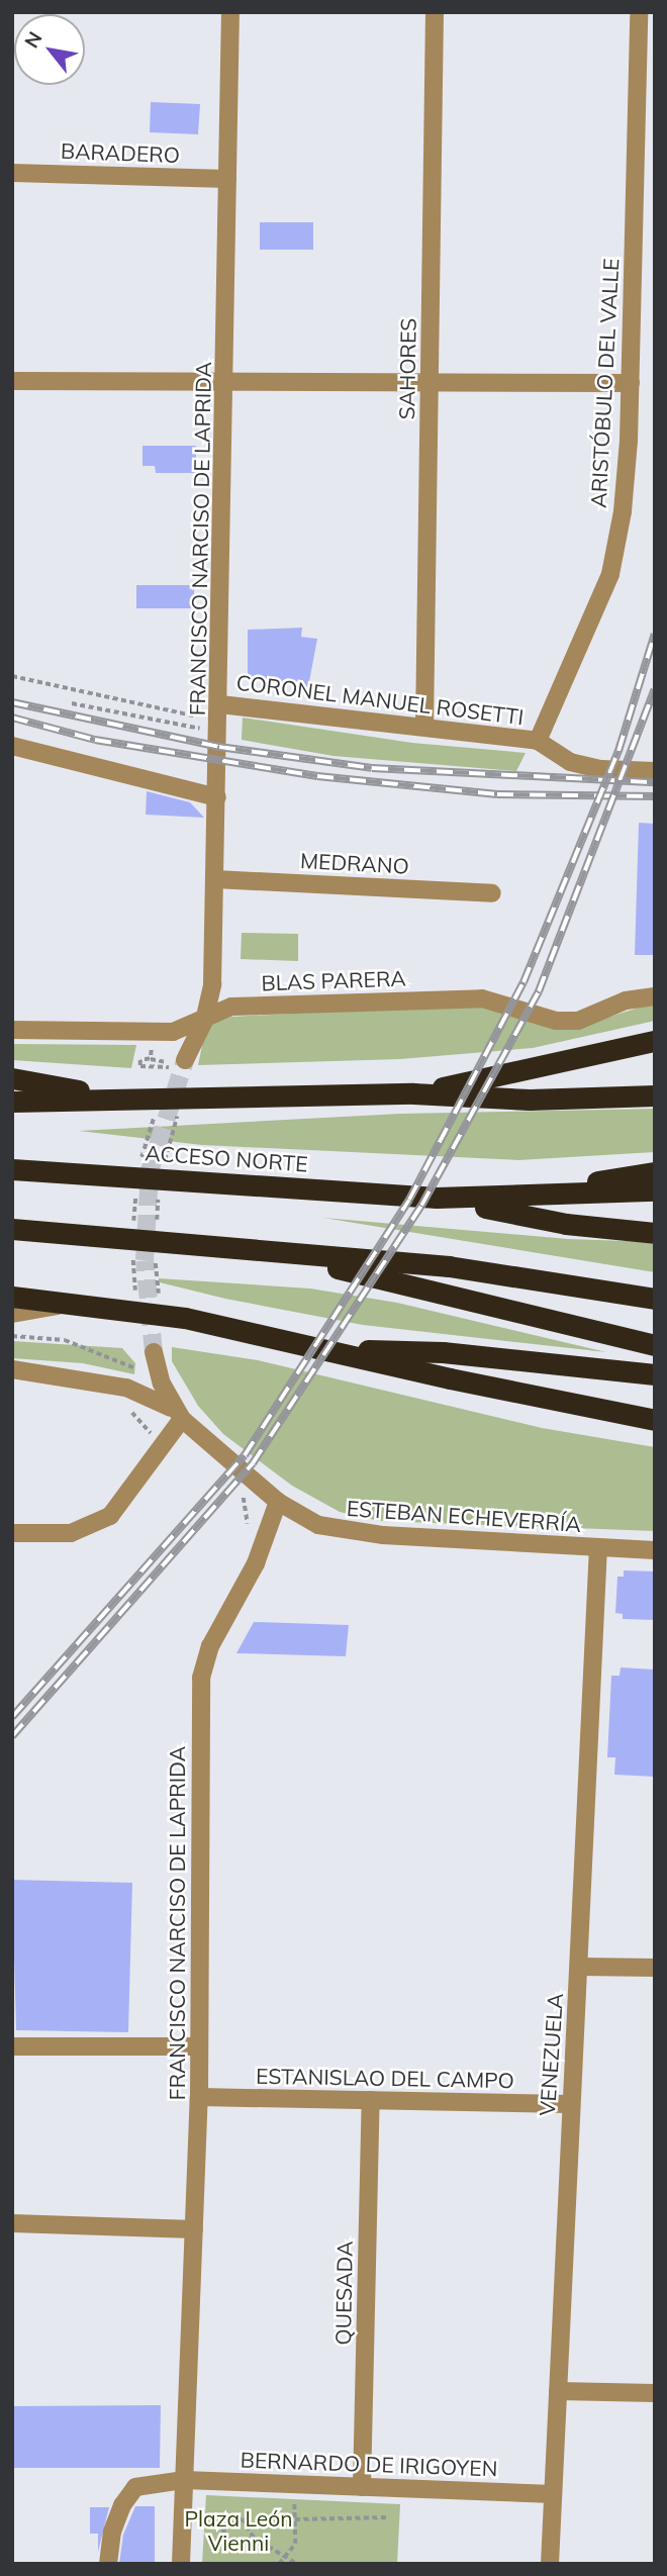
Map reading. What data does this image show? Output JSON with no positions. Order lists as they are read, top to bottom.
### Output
{
  "streets": {
    "highway": ["ACCESO NORTE"],
    "street": [
      "BARADERO",
      "SAHORES",
      "ARISTÓBULO DEL VALLE",
      "FRANCISCO NARCISO DE LAPRIDA",
      "CORONEL MANUEL ROSETTI",
      "MEDRANO",
      "BLAS PARERA",
      "ESTEBAN ECHEVERRÍA",
      "VENEZUELA",
      "ESTANISLAO DEL CAMPO",
      "QUESADA",
      "BERNARDO DE IRIGOYEN"
    ]
  },
  "crossings": [
    ["BARADERO", "FRANCISCO NARCISO DE LAPRIDA"],
    ["SAHORES", "CORONEL MANUEL ROSETTI"],
    ["ARISTÓBULO DEL VALLE", "CORONEL MANUEL ROSETTI"],
    ["FRANCISCO NARCISO DE LAPRIDA", "CORONEL MANUEL ROSETTI"],
    ["FRANCISCO NARCISO DE LAPRIDA", "MEDRANO"],
    ["FRANCISCO NARCISO DE LAPRIDA", "BLAS PARERA"],
    ["FRANCISCO NARCISO DE LAPRIDA", "ESTEBAN ECHEVERRÍA"],
    ["FRANCISCO NARCISO DE LAPRIDA", "ESTANISLAO DEL CAMPO"],
    ["FRANCISCO NARCISO DE LAPRIDA", "BERNARDO DE IRIGOYEN"],
    ["ESTEBAN ECHEVERRÍA", "VENEZUELA"],
    ["VENEZUELA", "ESTANISLAO DEL CAMPO"],
    ["VENEZUELA", "BERNARDO DE IRIGOYEN"],
    ["ESTANISLAO DEL CAMPO", "QUESADA"],
    ["QUESADA", "BERNARDO DE IRIGOYEN"]
  ],
  "parks": ["Plaza León Vienni"],
  "north": "top left"
}
